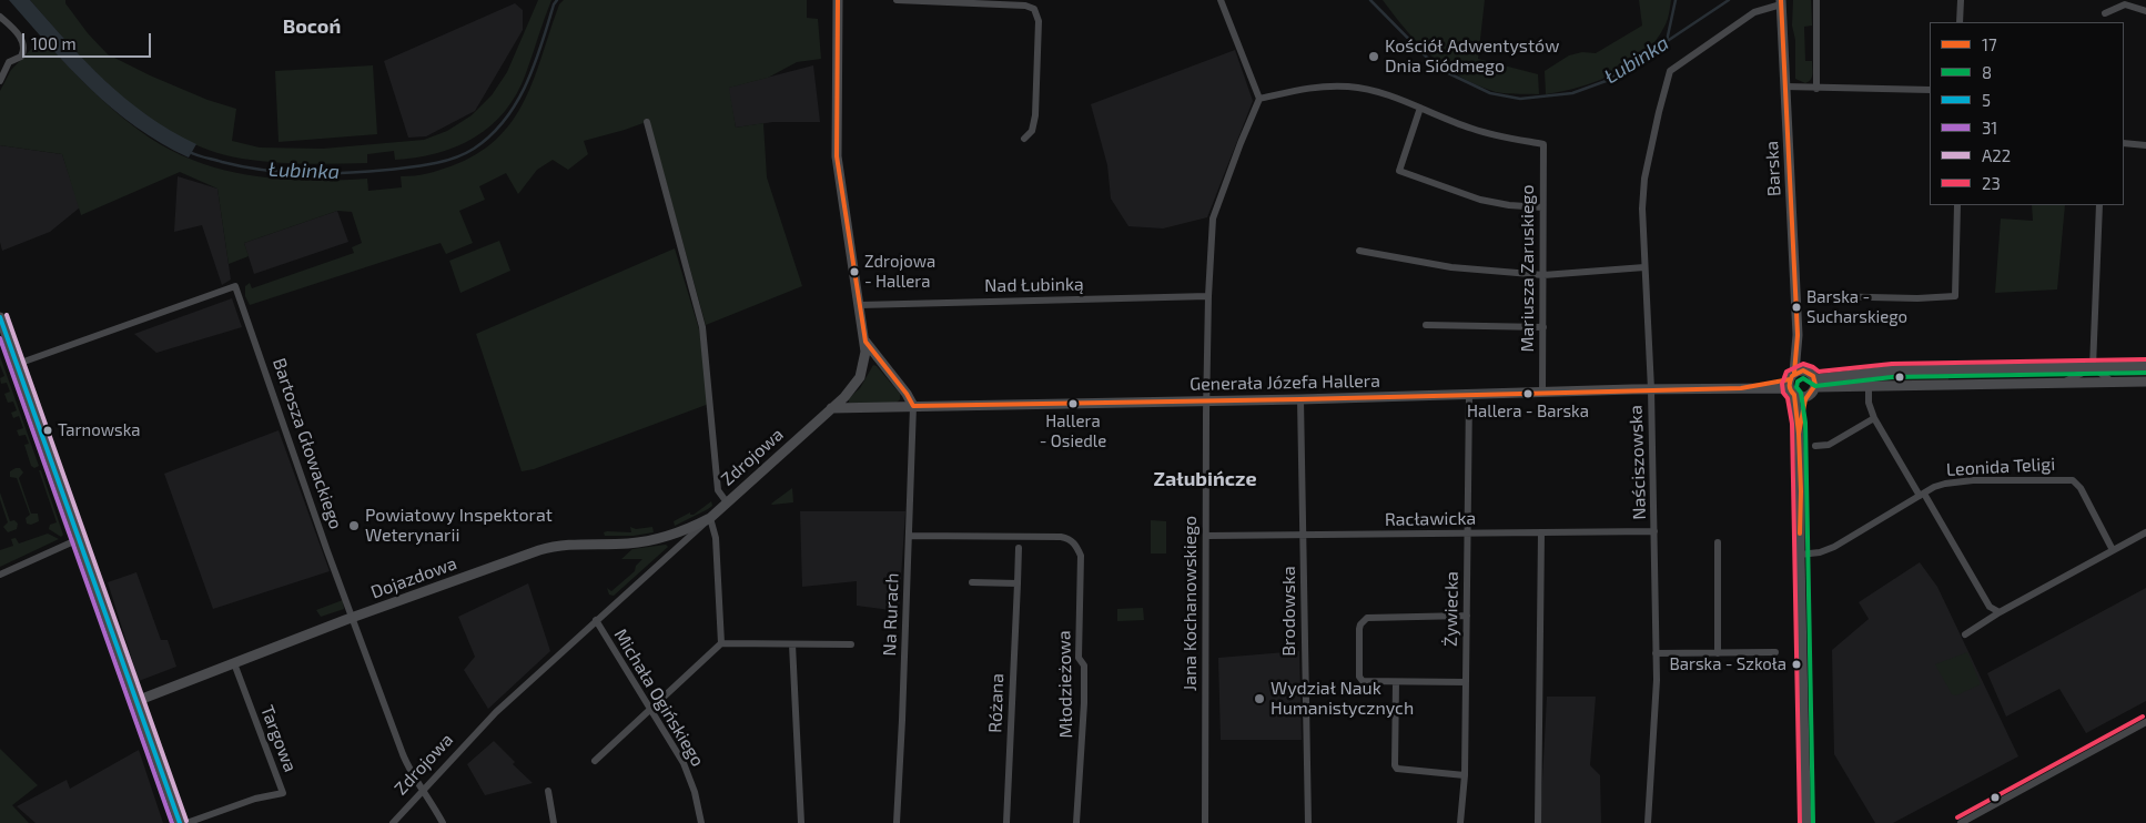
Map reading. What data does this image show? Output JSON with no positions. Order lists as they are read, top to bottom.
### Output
{
  "streets": {
    "street": [
      "Barska",
      "Mariusza Zaruskiego",
      "Nad Łubinką",
      "Generała Józefa Hallera",
      "Bartosza Głowackiego",
      "Zdrojowa",
      "Naściszowska",
      "Leonida Teligi",
      "Racławicka",
      "Dojazdowa",
      "Jana Kochanowskiego",
      "Żywiecka",
      "Brodowska",
      "Na Rurach",
      "Młodzieżowa",
      "Michała Ogińskiego",
      "Różana",
      "Targowa"
    ]
  },
  "crossings": [
    ["Barska", "Generała Józefa Hallera"],
    ["Barska", "Naściszowska"],
    ["Barska", "Leonida Teligi"],
    ["Mariusza Zaruskiego", "Generała Józefa Hallera"],
    ["Nad Łubinką", "Zdrojowa"],
    ["Nad Łubinką", "Jana Kochanowskiego"],
    ["Generała Józefa Hallera", "Zdrojowa"],
    ["Generała Józefa Hallera", "Naściszowska"],
    ["Generała Józefa Hallera", "Jana Kochanowskiego"],
    ["Generała Józefa Hallera", "Żywiecka"],
    ["Generała Józefa Hallera", "Brodowska"],
    ["Generała Józefa Hallera", "Na Rurach"],
    ["Bartosza Głowackiego", "Zdrojowa"],
    ["Bartosza Głowackiego", "Dojazdowa"],
    ["Zdrojowa", "Dojazdowa"],
    ["Zdrojowa", "Michała Ogińskiego"],
    ["Naściszowska", "Racławicka"],
    ["Racławicka", "Jana Kochanowskiego"],
    ["Racławicka", "Żywiecka"],
    ["Racławicka", "Brodowska"],
    ["Dojazdowa", "Targowa"],
    ["Na Rurach", "Młodzieżowa"]
  ],
  "districts": ["Bocoń", "Załubińcze"],
  "water": ["Łubinka"],
  "places": [
    "Kościół Adwentystów Dnia Siódmego",
    "Zdrojowa - Hallera",
    "Barska - Sucharskiego",
    "Hallera - Barska",
    "Hallera - Osiedle",
    "Tarnowska",
    "Powiatowy Inspektorat Weterynarii",
    "Barska - Szkoła",
    "Wydział Nauk Humanistycznych"
  ],
  "lines": [
    "transit line 17",
    "transit line A22",
    "transit line 5",
    "transit line 31",
    "transit line 23",
    "transit line 8"
  ],
  "legend": [
    "17",
    "8",
    "5",
    "31",
    "A22",
    "23"
  ],
  "scale_bar": "100 m"
}
